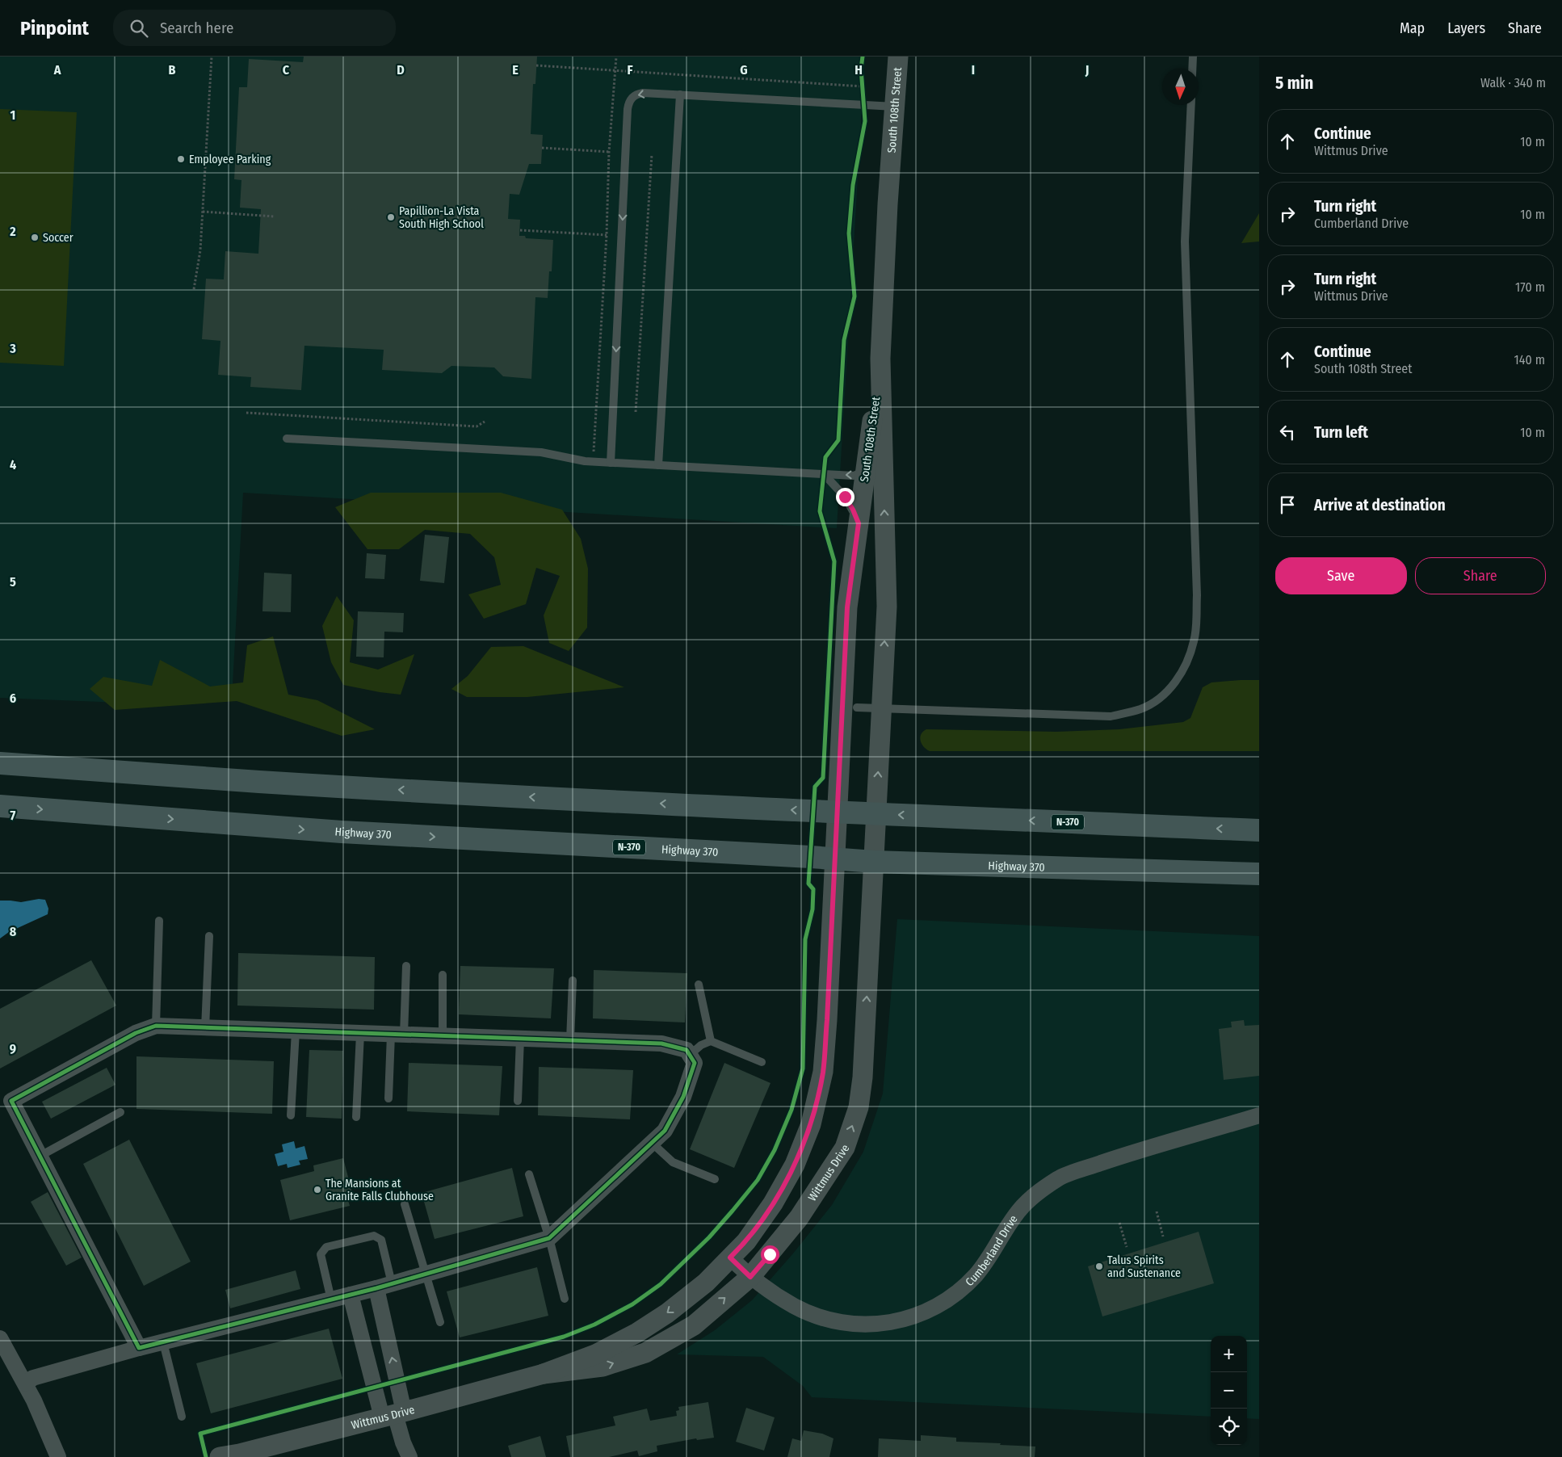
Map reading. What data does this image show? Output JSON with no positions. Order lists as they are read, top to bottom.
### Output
{
  "streets": {
    "highway": ["N-370", "Highway 370"],
    "street": ["South 108th Street", "Wittmus Drive", "Cumberland Drive"]
  },
  "crossings": [
    ["South 108th Street", "N-370"],
    ["South 108th Street", "Highway 370"],
    ["South 108th Street", "Wittmus Drive"],
    ["N-370", "Wittmus Drive"],
    ["Highway 370", "Wittmus Drive"],
    ["Wittmus Drive", "Cumberland Drive"]
  ],
  "places": [
    "Employee Parking",
    "Papillion-La Vista South High School",
    "Soccer",
    "The Mansions at Granite Falls Clubhouse",
    "Talus Spirits and Sustenance"
  ],
  "north": "bottom",
  "page": {
    "header": "Pinpoint",
    "search": "Search here",
    "nav": ["Map", "Layers", "Share"],
    "heading": ["5 min", "Walk · 340 m"],
    "list": [
      ["Continue", "Wittmus Drive", "10 m"],
      ["Turn right", "Cumberland Drive", "10 m"],
      ["Turn right", "Wittmus Drive", "170 m"],
      ["Continue", "South 108th Street", "140 m"],
      ["Turn left", "10 m"],
      "Arrive at destination"
    ],
    "buttons": ["Save", "Share"],
    "map_buttons": ["+", "−"]
  },
  "grid": {
    "columns": [
      "A",
      "B",
      "C",
      "D",
      "E",
      "F",
      "G",
      "H",
      "I",
      "J"
    ],
    "rows": [
      "1",
      "2",
      "3",
      "4",
      "5",
      "6",
      "7",
      "8",
      "9"
    ]
  }
}
